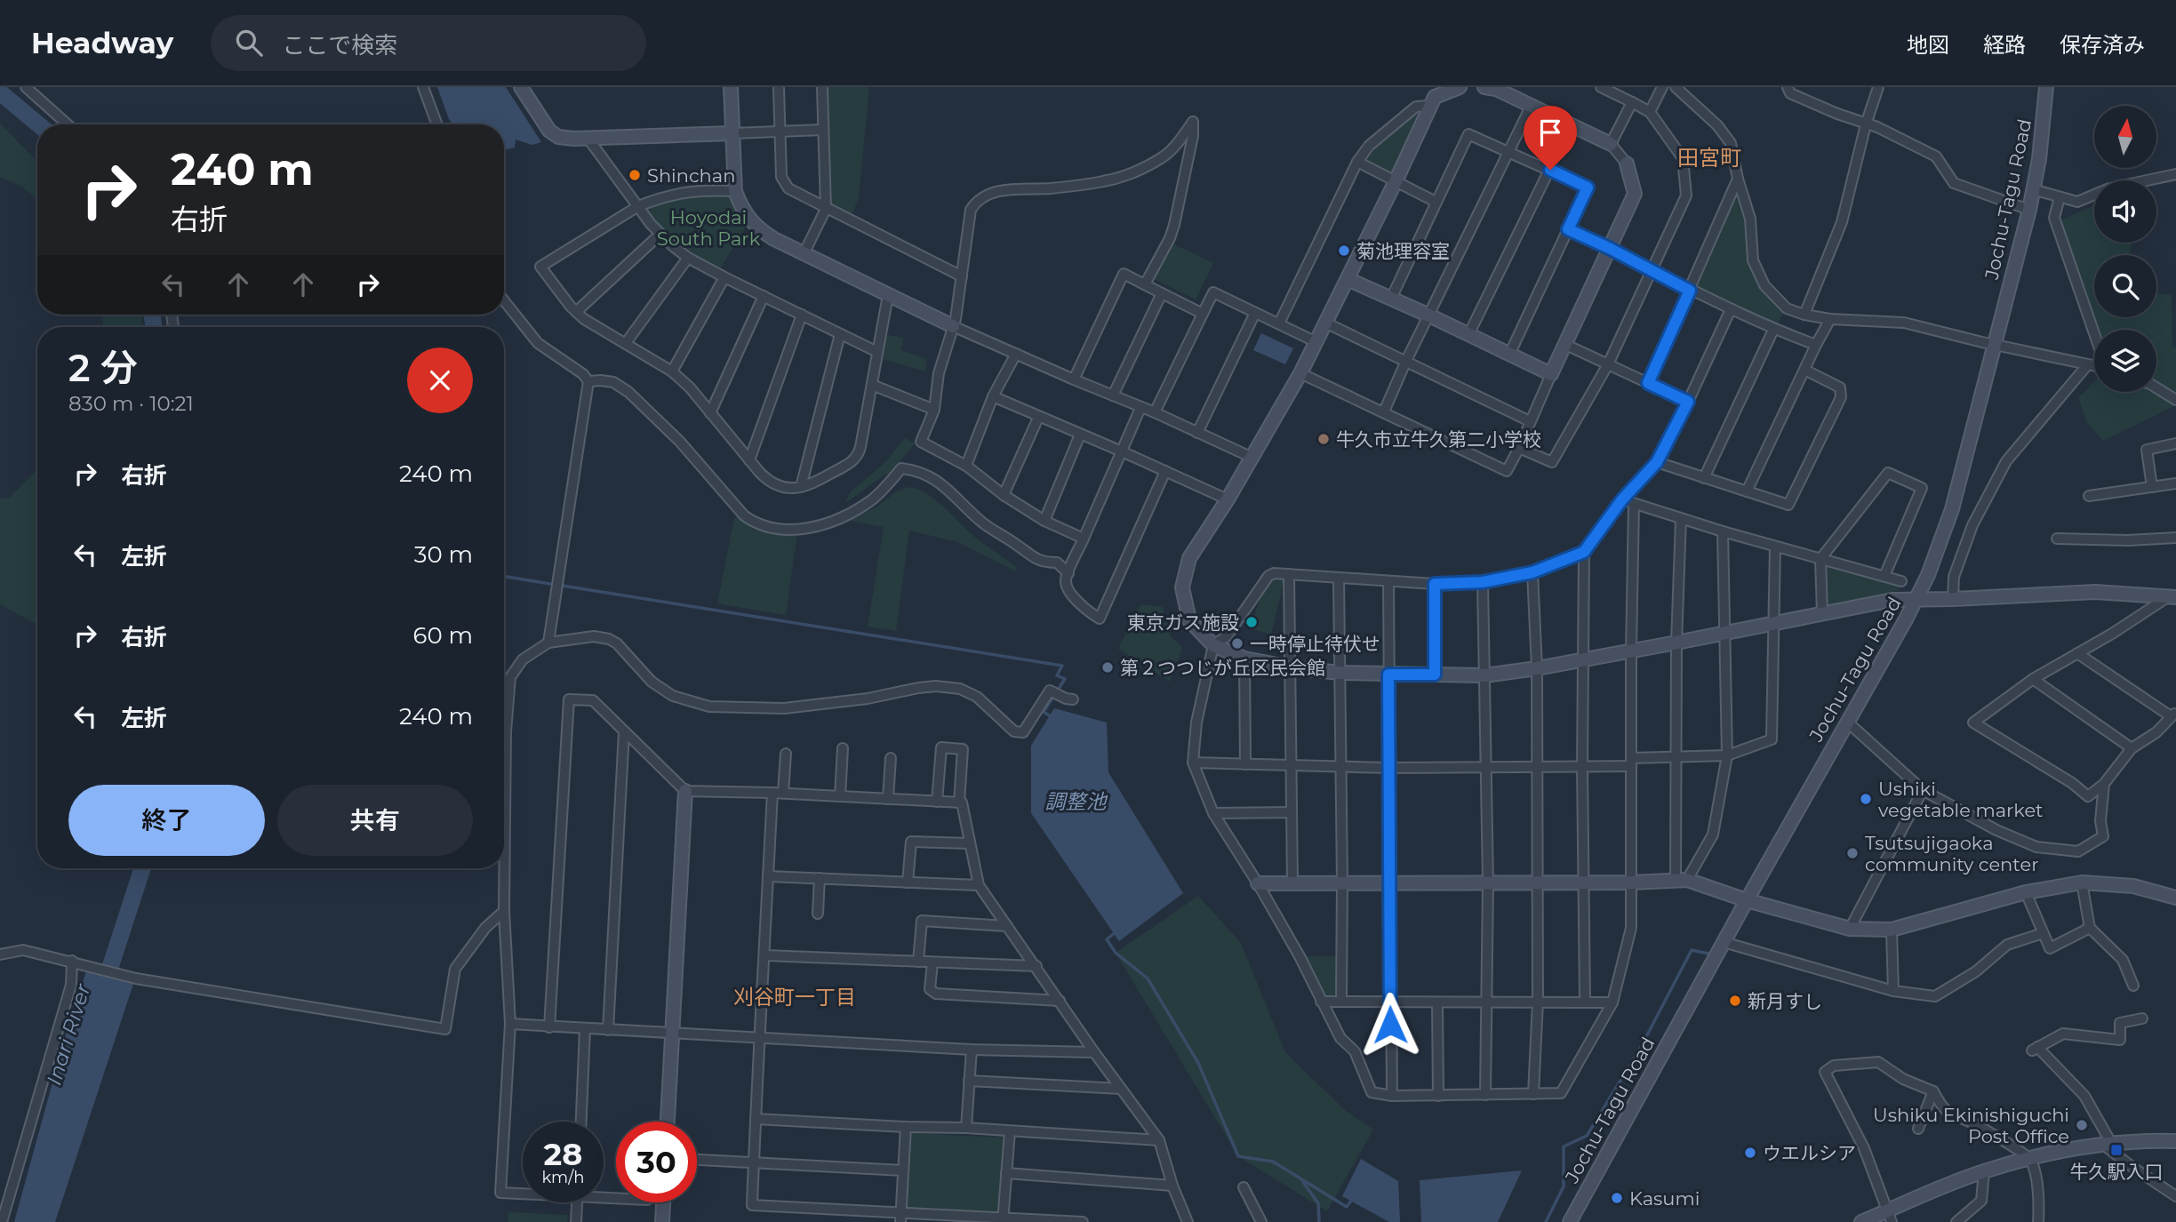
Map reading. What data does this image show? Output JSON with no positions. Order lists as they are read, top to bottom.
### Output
{
  "streets": {
    "street": ["Jochu-Tagu Road"]
  },
  "districts": ["田宮町", "刈谷町一丁目"],
  "water": ["調整池", "Inari River"],
  "parks": ["Hoyodai South Park"],
  "places": {
    "other": [
      "Shinchan",
      "菊池理容室",
      "牛久市立牛久第二小学校",
      "東京ガス施設",
      "一時停止待伏せ",
      "第２つつじが丘区民会館",
      "Ushiki vegetable market",
      "Tsutsujigaoka community center",
      "新月すし",
      "Ushiku Ekinishiguchi Post Office",
      "ウエルシア",
      "Kasumi"
    ],
    "transit": ["牛久駅入口"]
  },
  "north": "top",
  "page": {
    "header": "Headway",
    "search": "ここで検索",
    "nav": ["地図", "経路", "保存済み"],
    "turn": ["240 m", "右折"],
    "heading": ["2 分", "830 m · 10:21"],
    "list": [
      {
        "name": "右折",
        "value": "240 m"
      },
      {
        "name": "左折",
        "value": "30 m"
      },
      {
        "name": "右折",
        "value": "60 m"
      },
      {
        "name": "左折",
        "value": "240 m"
      }
    ],
    "buttons": ["終了", "共有"],
    "speed": "28 km/h",
    "limit": "30"
  }
}
